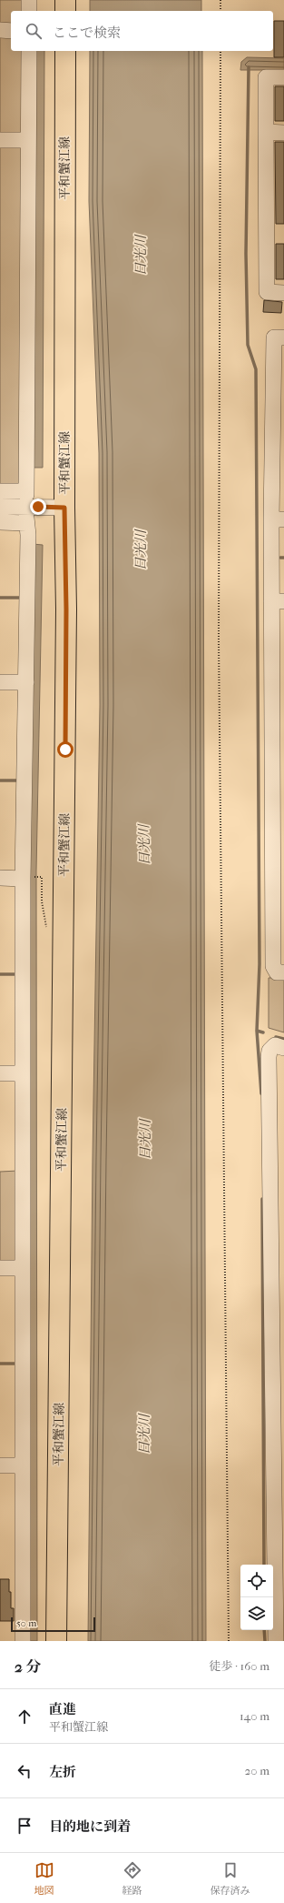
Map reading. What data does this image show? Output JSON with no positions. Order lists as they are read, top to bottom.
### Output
{
  "streets": {
    "main road": ["平和蟹江線"]
  },
  "water": ["日光川"],
  "scale_bar": "50 m",
  "page": {
    "search": "ここで検索",
    "scale": "50 m",
    "heading": ["2 分", "徒歩 · 160 m"],
    "list": [
      ["直進", "平和蟹江線", "140 m"],
      ["左折", "20 m"],
      "目的地に到着"
    ],
    "nav": ["地図", "経路", "保存済み"]
  }
}
